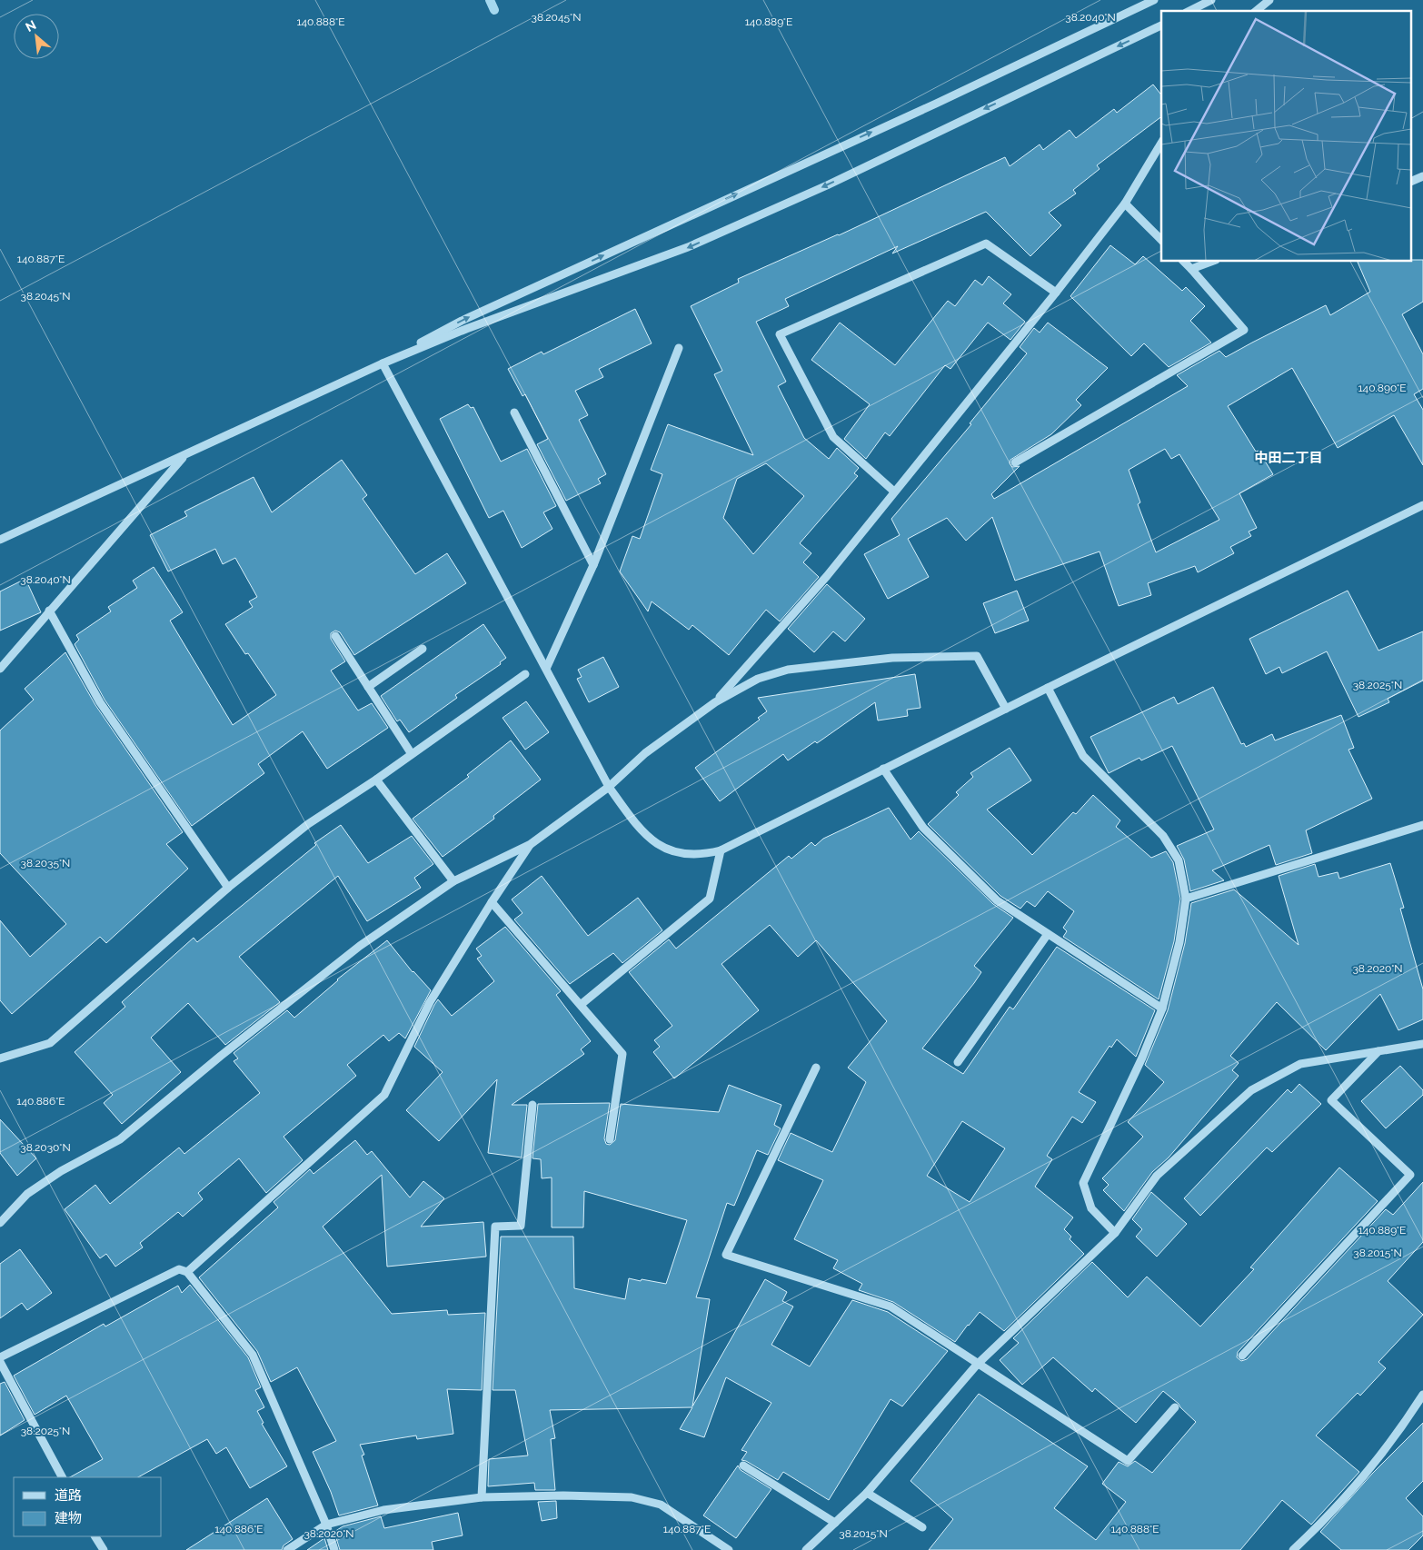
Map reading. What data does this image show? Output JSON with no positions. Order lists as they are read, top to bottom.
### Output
{
  "districts": ["中田二丁目"],
  "legend": ["道路", "建物"],
  "north": "top left",
  "coordinates": [
    "38.2040°N",
    "38.2045°N",
    "140.888°E",
    "140.889°E",
    "140.887°E",
    "140.890°E",
    "38.2025°N",
    "38.2035°N",
    "38.2020°N",
    "140.886°E",
    "38.2030°N",
    "38.2015°N"
  ]
}
